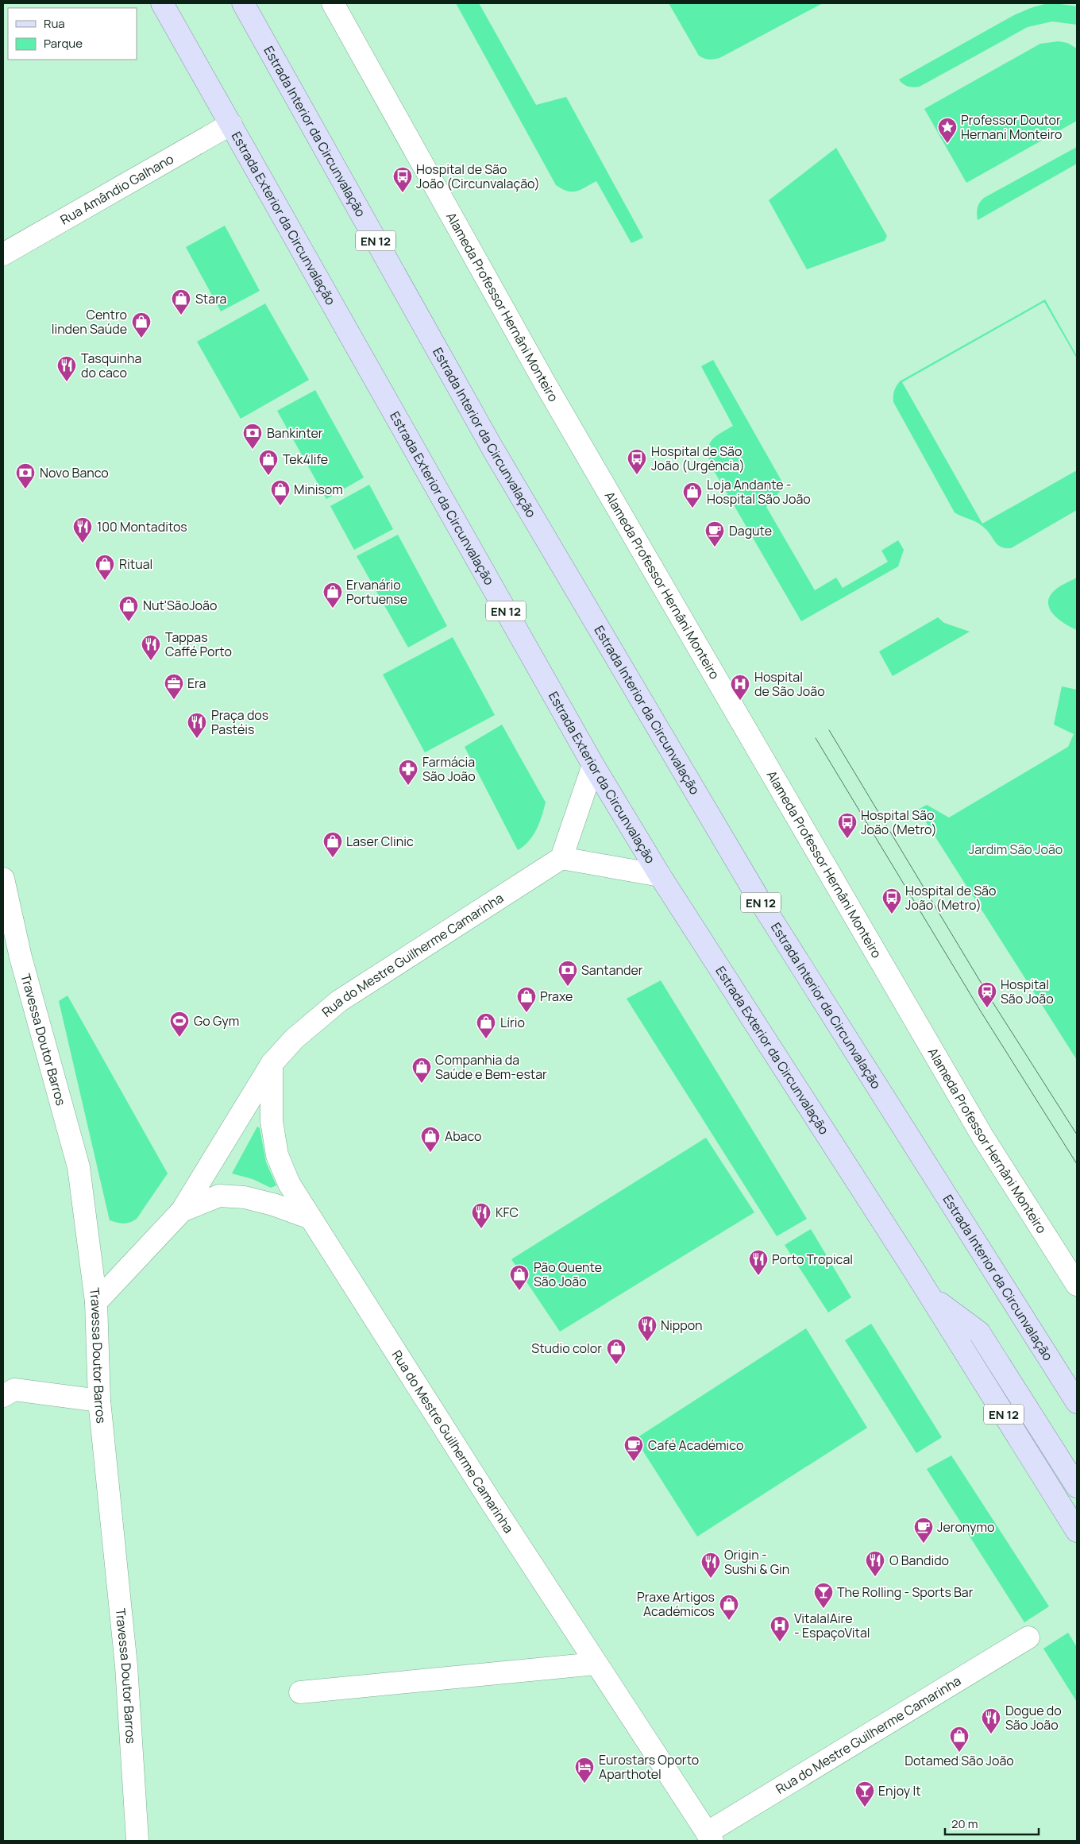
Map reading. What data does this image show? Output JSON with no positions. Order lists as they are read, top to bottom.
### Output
{
  "streets": {
    "main road": ["Estrada Interior da Circunvalação", "Estrada Exterior da Circunvalação", "EN 12"],
    "street": [
      "Rua Amândio Galhano",
      "Alameda Professor Hernâni Monteiro",
      "Rua do Mestre Guilherme Camarinha",
      "Travessa Doutor Barros"
    ]
  },
  "crossings": [
    ["Rua Amândio Galhano", "Estrada Exterior da Circunvalação"],
    ["Rua do Mestre Guilherme Camarinha", "Travessa Doutor Barros"]
  ],
  "parks": ["Jardim São João"],
  "places": {
    "place": ["Professor Doutor Hernani Monteiro"],
    "bus stop": [
      "Hospital de São João (Circunvalação)",
      "Hospital de São João (Urgência)",
      "Hospital São João (Metro)",
      "Hospital de São João (Metro)"
    ],
    "shop": [
      "Stara",
      "Centro linden Saúde",
      "Tek4life",
      "Minisom",
      "Loja Andante - Hospital São João",
      "Ritual",
      "Ervanário Portuense",
      "Nut'SãoJoão",
      "Laser Clinic",
      "Praxe",
      "Lírio",
      "Companhia da Saúde e Bem-estar",
      "Abaco",
      "Pão Quente São João",
      "Studio color",
      "Praxe Artigos Académicos",
      "Dotamed São João"
    ],
    "restaurant": [
      "Tasquinha do caco",
      "100 Montaditos",
      "Tappas Caffé Porto",
      "Praça dos Pastéis",
      "KFC",
      "Porto Tropical",
      "Nippon",
      "O Bandido",
      "Origin - Sushi & Gin",
      "Dogue do São João"
    ],
    "bank": ["Bankinter", "Novo Banco", "Santander"],
    "cafe": ["Dagute", "Café Académico", "Jeronymo"],
    "office": ["Era"],
    "hospital": ["Hospital de São João", "VitalalAire - EspaçoVital"],
    "pharmacy": ["Farmácia São João"],
    "station": ["Hospital São João"],
    "sports": ["Go Gym"],
    "bar": ["The Rolling - Sports Bar", "Enjoy It"],
    "hotel": ["Eurostars Oporto Aparthotel"]
  },
  "legend": ["Rua", "Parque"],
  "scale_bar": "20 m"
}
